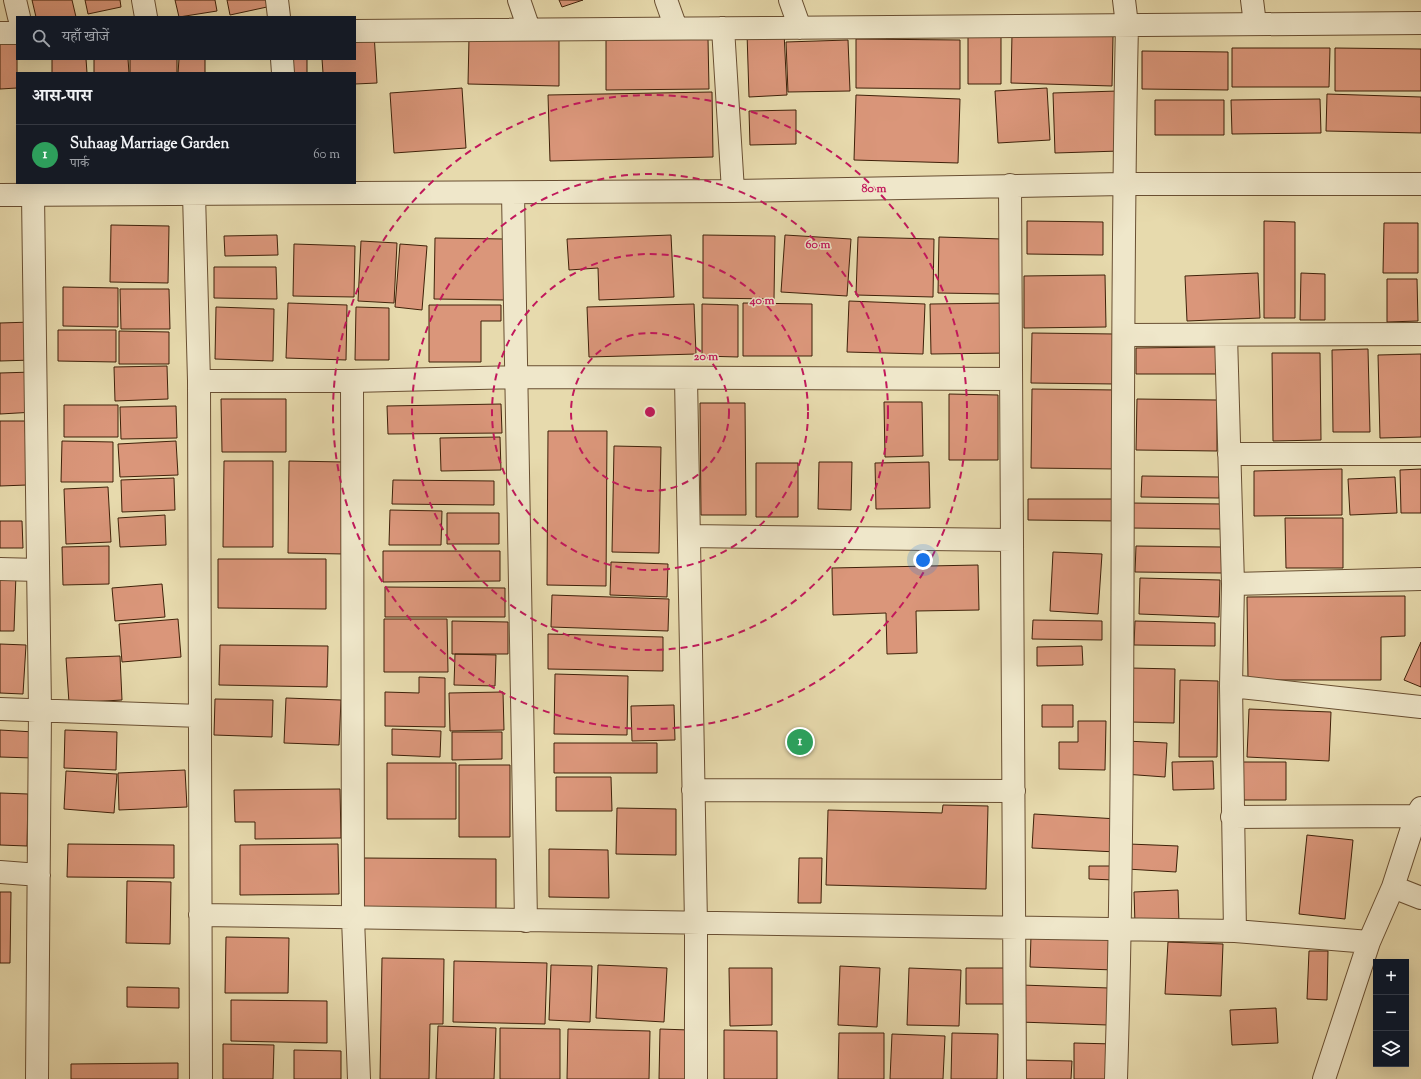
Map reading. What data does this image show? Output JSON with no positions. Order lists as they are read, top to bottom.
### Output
{
  "page": {
    "search": "यहाँ खोजें",
    "heading": "आस-पास",
    "list": [
      {
        "mark": "1",
        "name": "Suhaag Marriage Garden",
        "note": "पार्क",
        "value": "60 m"
      }
    ],
    "pins": "1",
    "map_buttons": ["+", "−"]
  },
  "rings": [
    "80 m",
    "60 m",
    "40 m",
    "20 m"
  ]
}
